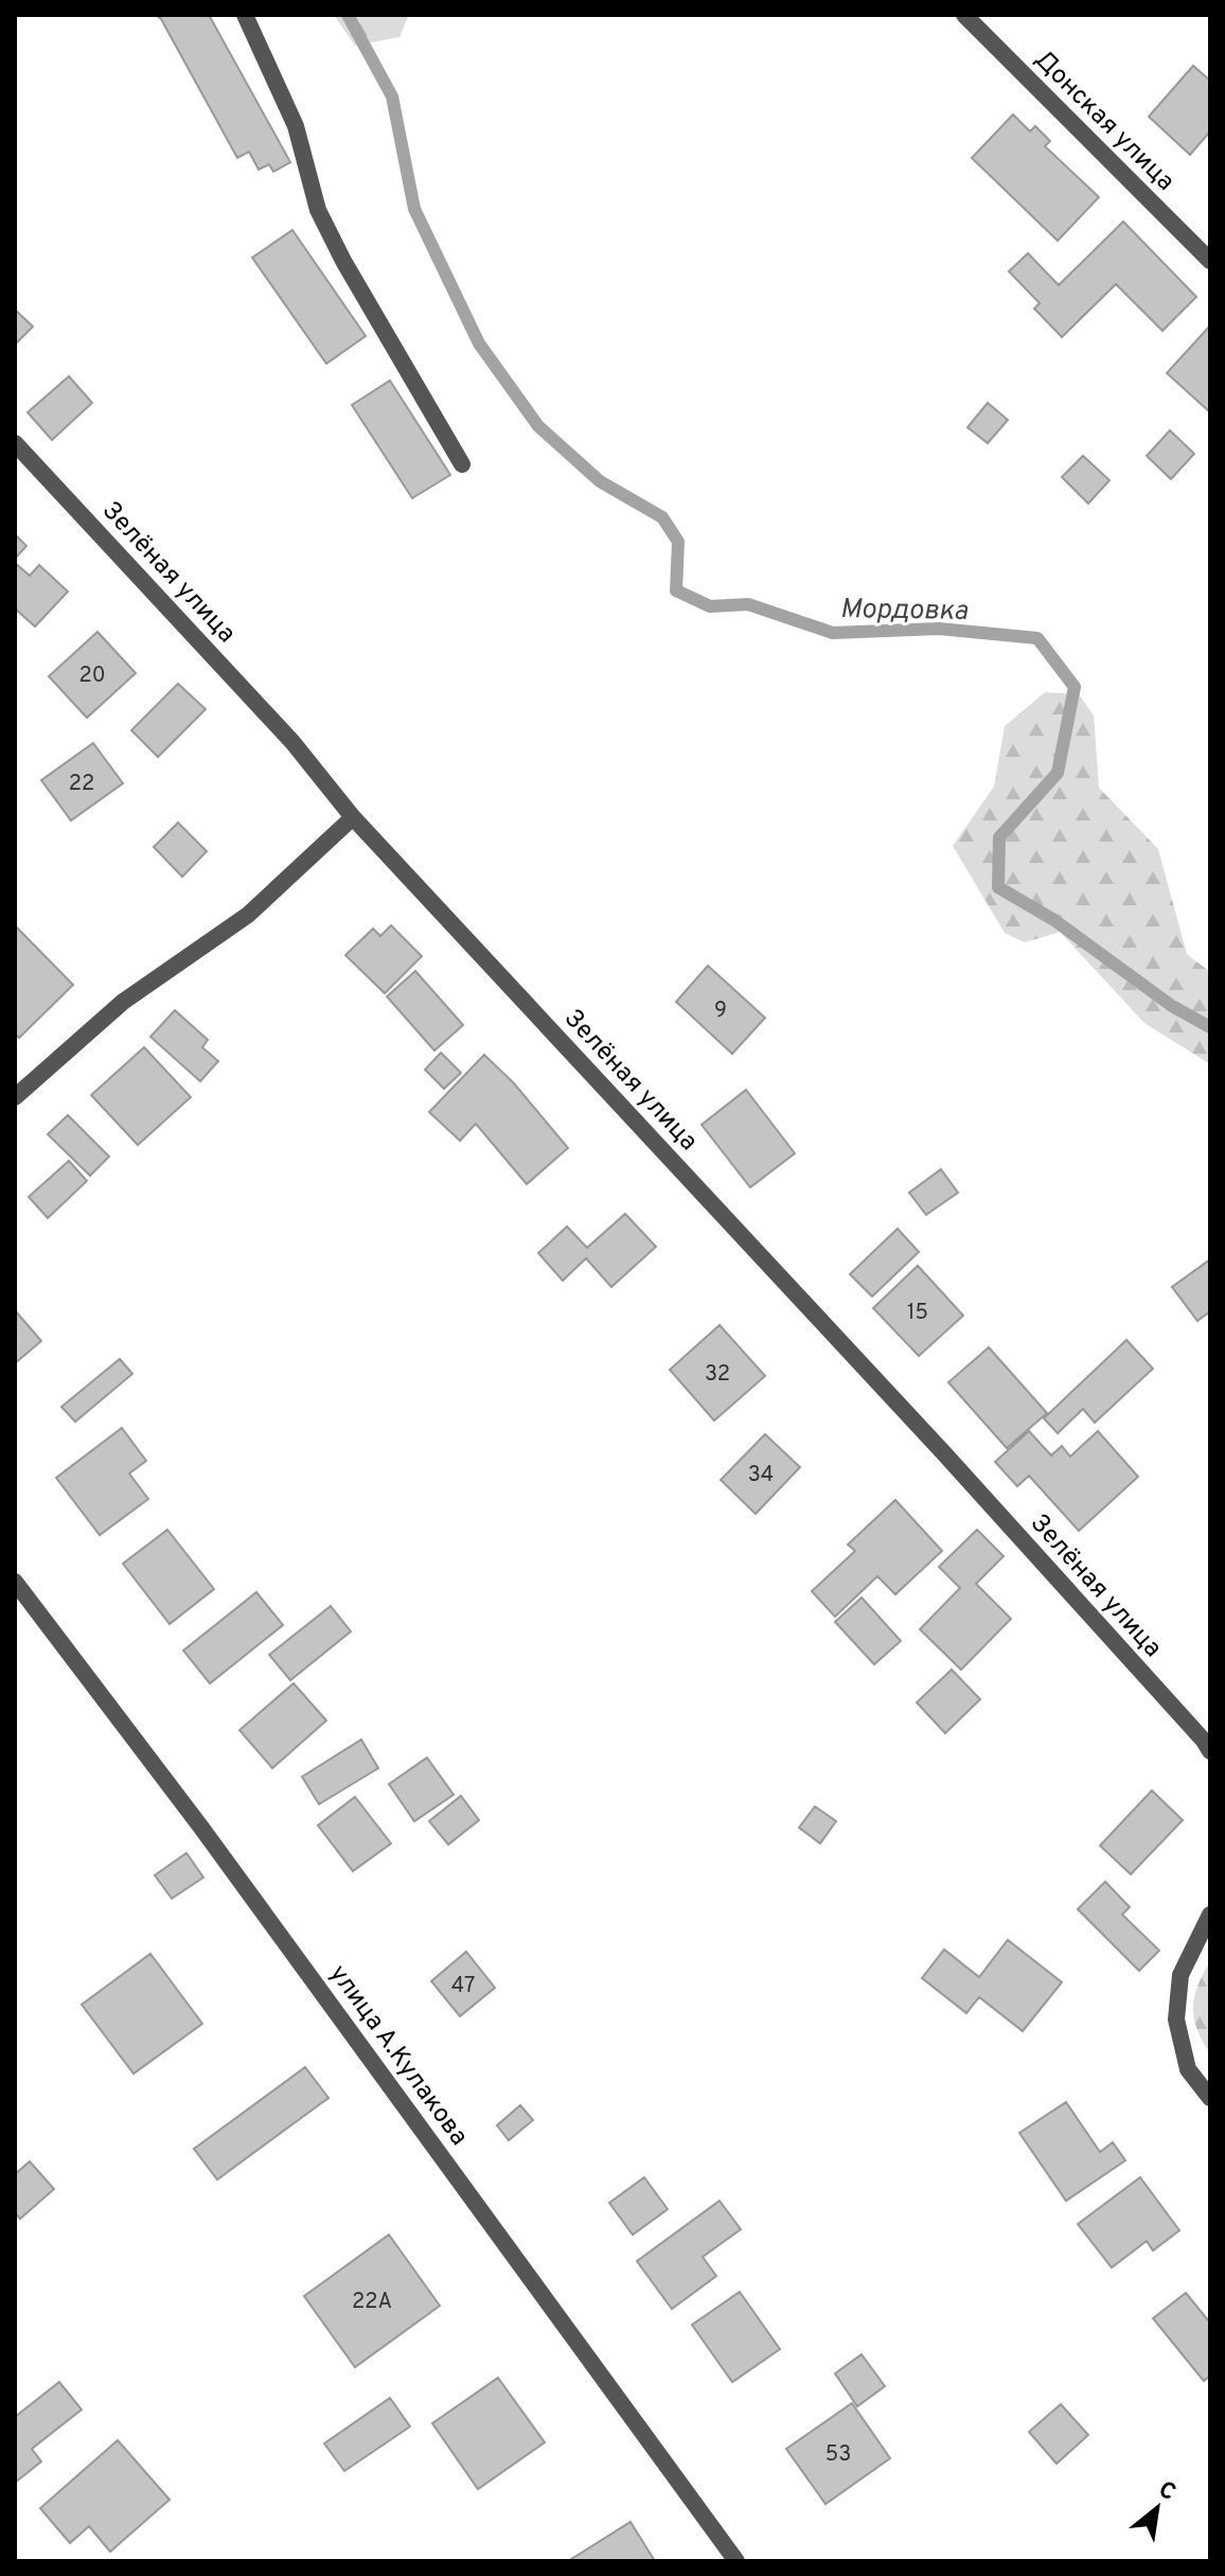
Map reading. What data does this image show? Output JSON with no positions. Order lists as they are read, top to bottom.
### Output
{
  "streets": {
    "street": ["Донская улица", "Зелёная улица", "улица А.Кулакова"]
  },
  "water": ["Мордовка"],
  "house_numbers": [
    "20",
    "22",
    "9",
    "15",
    "32",
    "34",
    "47",
    "22А",
    "53"
  ],
  "north": "top right"
}
